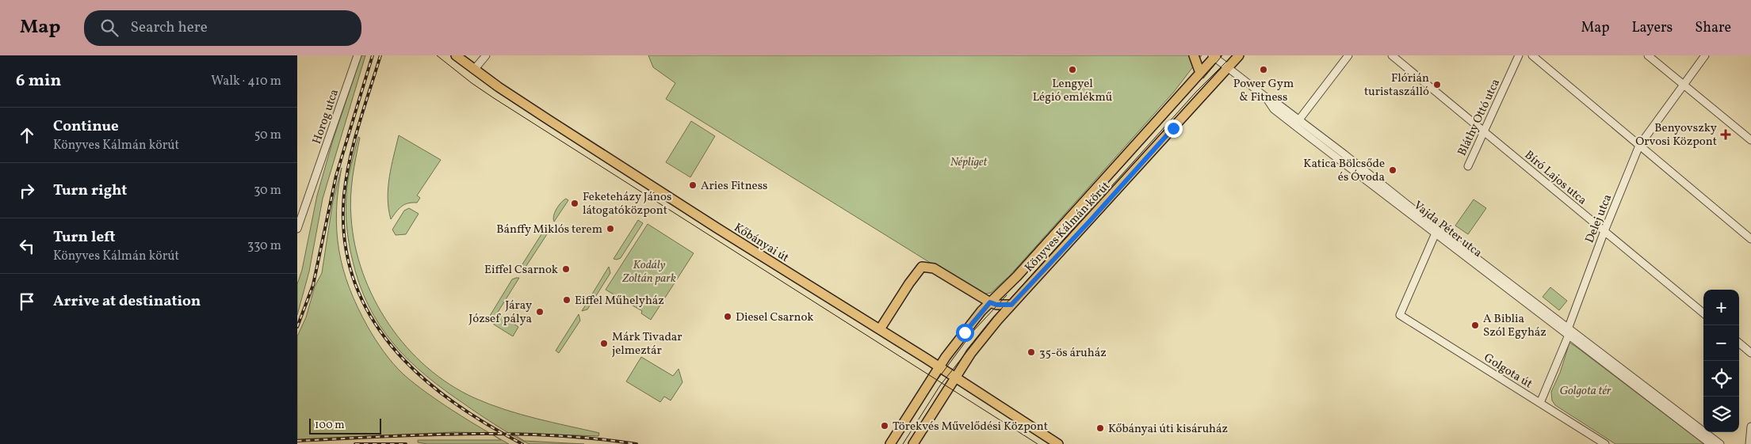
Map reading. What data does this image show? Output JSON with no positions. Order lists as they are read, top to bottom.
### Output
{
  "streets": {
    "main road": ["Könyves Kálmán körút", "Kőbányai út"],
    "street": [
      "Horog utca",
      "Bláthy Ottó utca",
      "Bíró Lajos utca",
      "Delej utca",
      "Vajda Péter utca",
      "Golgota út"
    ]
  },
  "crossings": [
    ["Bláthy Ottó utca", "Bíró Lajos utca"],
    ["Bíró Lajos utca", "Delej utca"],
    ["Delej utca", "Vajda Péter utca"],
    ["Delej utca", "Golgota út"],
    ["Könyves Kálmán körút", "Vajda Péter utca"],
    ["Könyves Kálmán körút", "Kőbányai út"],
    ["Vajda Péter utca", "Golgota út"]
  ],
  "parks": ["Népliget", "Kodály Zoltán park", "Golgota tér"],
  "places": {
    "other": [
      "Lengyel Légió emlékmű",
      "Power Gym & Fitness",
      "Flórián turistaszálló",
      "Katica Bölcsőde és Óvoda",
      "Aries Fitness",
      "Feketeházy János látogatóközpont",
      "Bánffy Miklós terem",
      "Eiffel Csarnok",
      "Eiffel Műhelyház",
      "Járay József pálya",
      "Diesel Csarnok",
      "A Biblia Szól Egyház",
      "Márk Tivadar jelmeztár",
      "35-ös áruház",
      "Törekvés Művelődési Központ",
      "Kőbányai úti kisáruház"
    ],
    "health": ["Benyovszky Orvosi Központ"]
  },
  "scale_bar": "100 m",
  "page": {
    "header": "Map",
    "search": "Search here",
    "nav": ["Map", "Layers", "Share"],
    "heading": ["6 min", "Walk · 410 m"],
    "list": [
      ["Continue", "Könyves Kálmán körút", "50 m"],
      ["Turn right", "30 m"],
      ["Turn left", "Könyves Kálmán körút", "330 m"],
      "Arrive at destination"
    ],
    "map_buttons": ["+", "−"],
    "scale": "100 m"
  }
}
